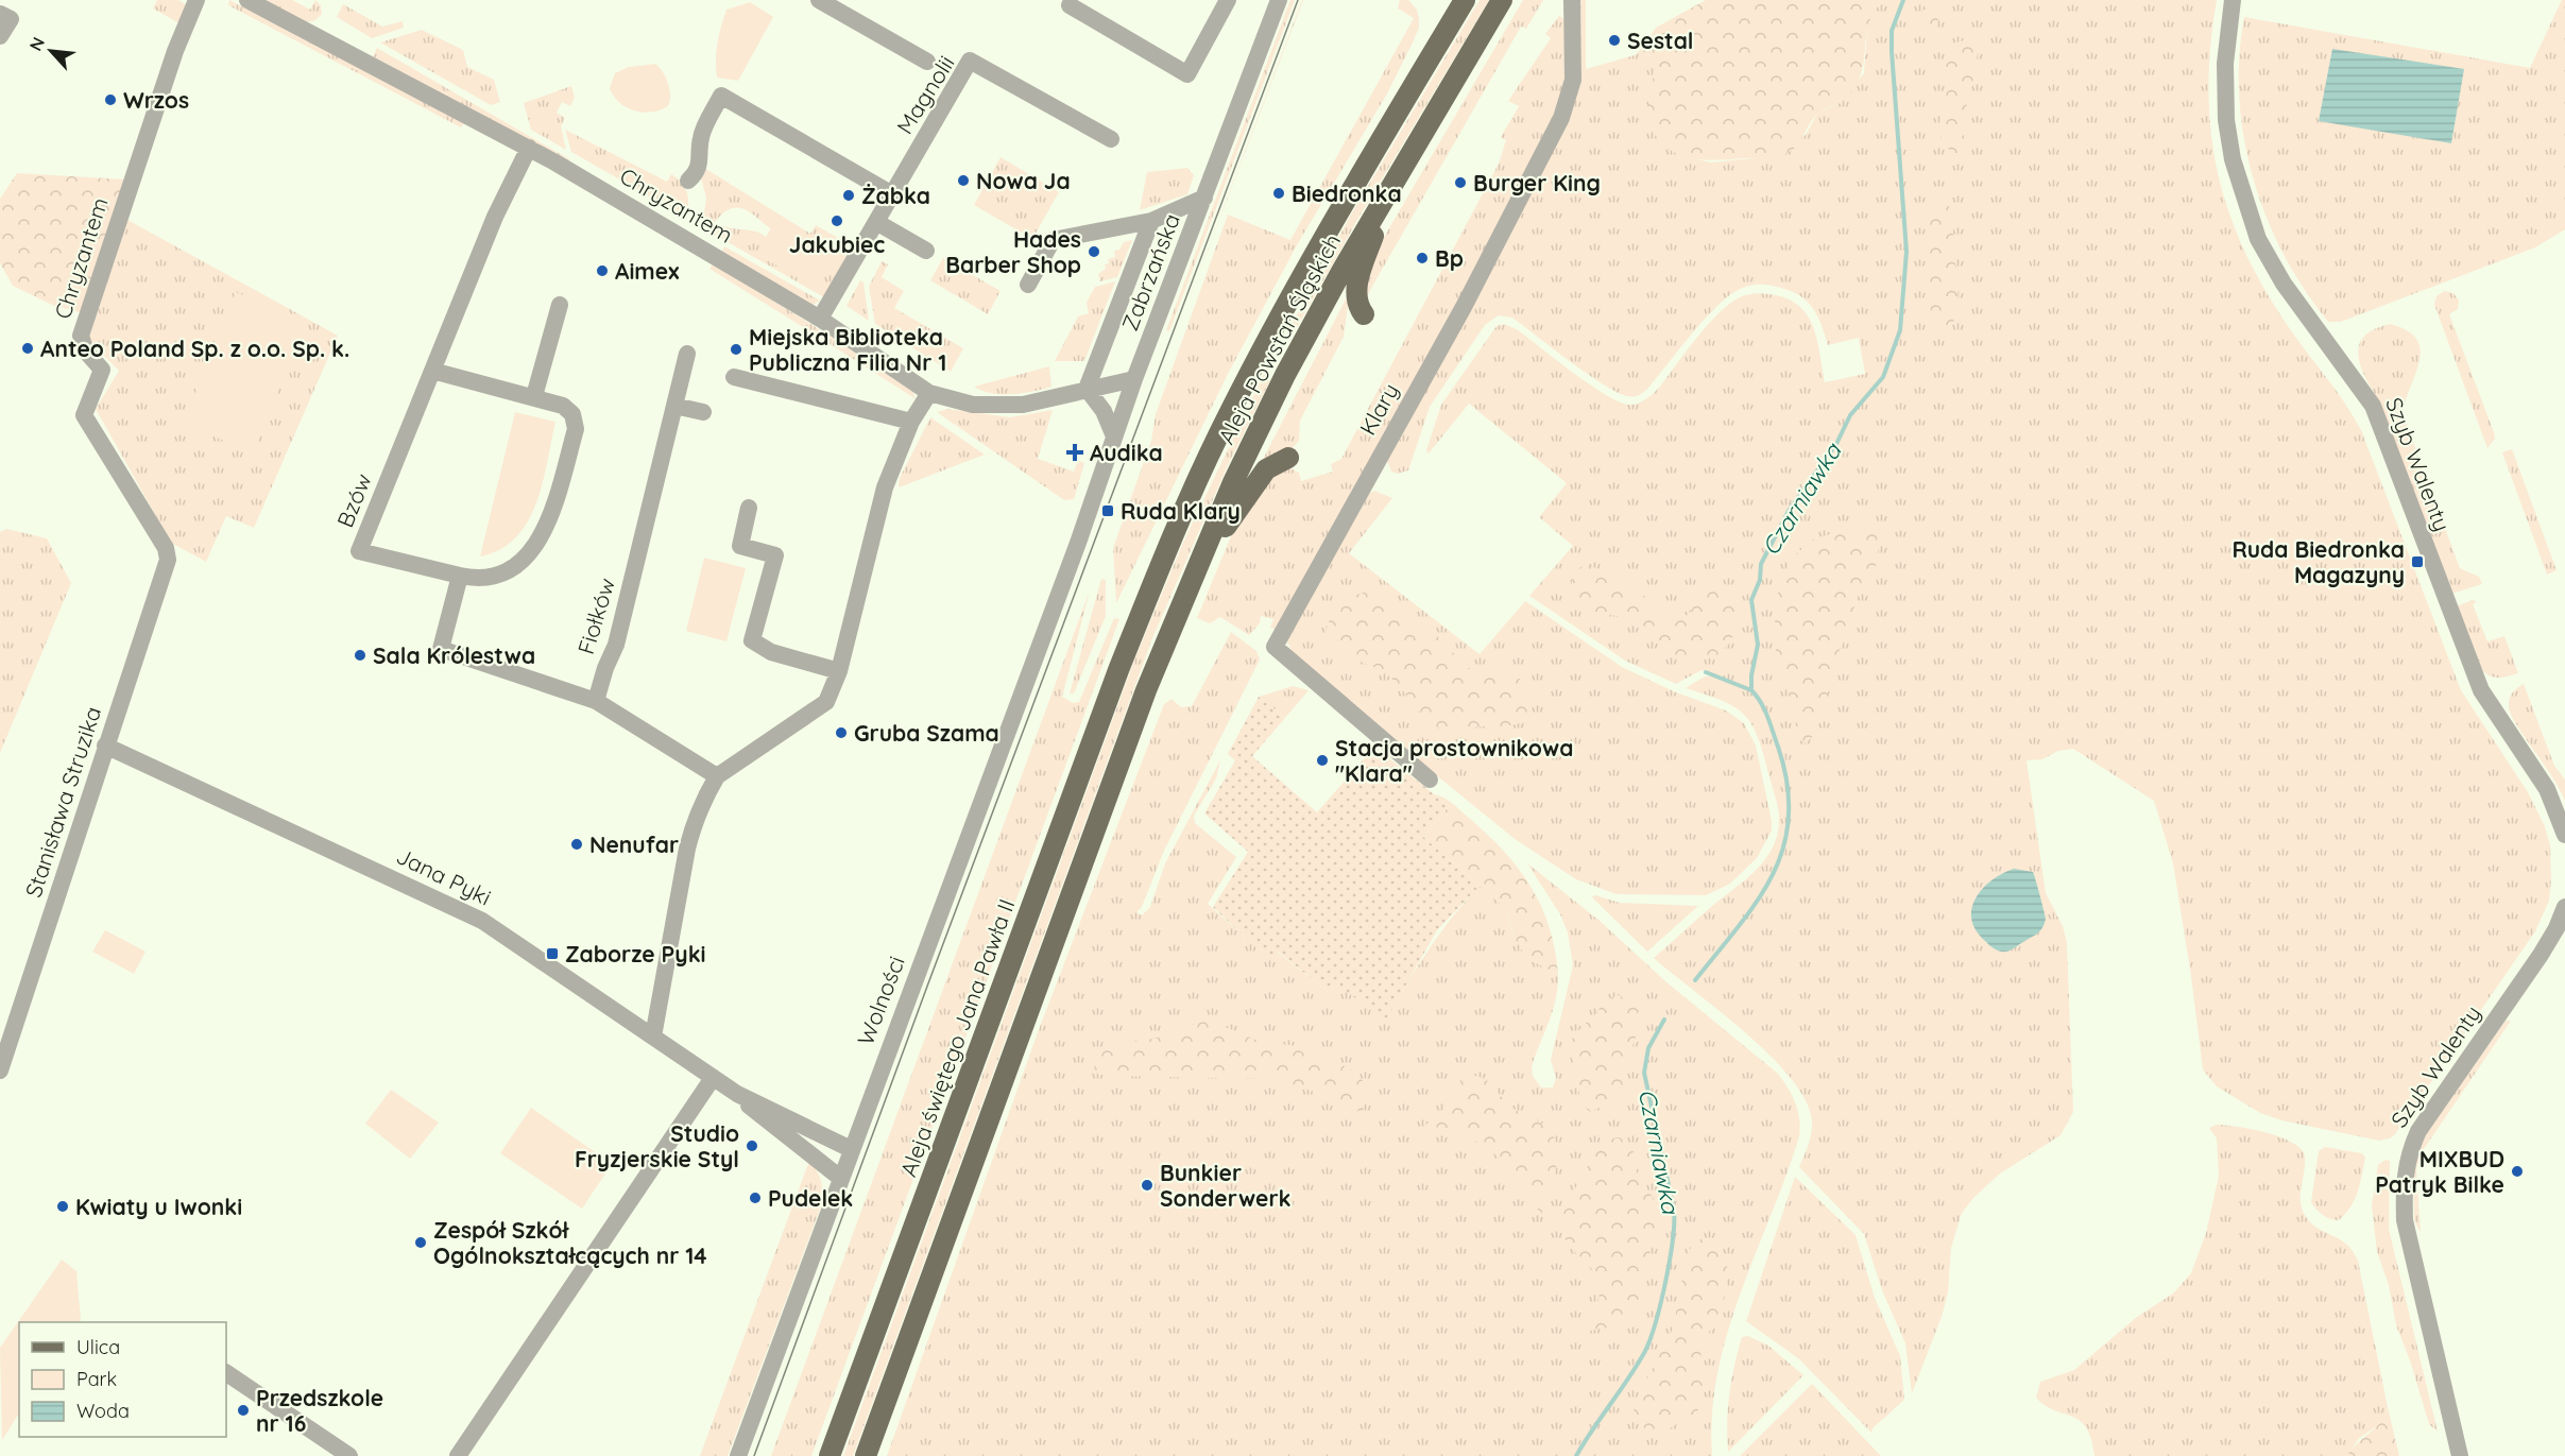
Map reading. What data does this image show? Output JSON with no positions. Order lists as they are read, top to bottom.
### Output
{
  "streets": {
    "main road": ["Aleja Powstań Śląskich", "Aleja świętego Jana Pawła II"],
    "street": [
      "Magnolii",
      "Chryzantem",
      "Zabrzańska",
      "Klary",
      "Szyb Walenty",
      "Bzów",
      "Fiołków",
      "Stanisława Struzika",
      "Jana Pyki",
      "Wolności"
    ]
  },
  "crossings": [
    ["Magnolii", "Chryzantem"],
    ["Chryzantem", "Zabrzańska"],
    ["Chryzantem", "Bzów"],
    ["Chryzantem", "Stanisława Struzika"],
    ["Zabrzańska", "Wolności"],
    ["Aleja Powstań Śląskich", "Aleja świętego Jana Pawła II"],
    ["Stanisława Struzika", "Jana Pyki"],
    ["Jana Pyki", "Wolności"]
  ],
  "water": ["Czarniawka"],
  "places": {
    "other": [
      "Sestal",
      "Wrzos",
      "Nowa Ja",
      "Burger King",
      "Biedronka",
      "Żabka",
      "Jakubiec",
      "Hades Barber Shop",
      "Bp",
      "Aimex",
      "Anteo Poland Sp. z o.o. Sp. k.",
      "Miejska Biblioteka Publiczna Filia Nr 1",
      "Sala Królestwa",
      "Gruba Szama",
      "Stacja prostownikowa \"Klara\"",
      "Nenufar",
      "Studio Fryzjerskie Styl",
      "MIXBUD Patryk Bilke",
      "Bunkier Sonderwerk",
      "Pudelek",
      "Kwiaty u Iwonki",
      "Zespół Szkół Ogólnokształcących nr 14",
      "Przedszkole nr 16"
    ],
    "health": ["Audika"],
    "transit": ["Ruda Klary", "Ruda Biedronka Magazyny", "Zaborze Pyki"]
  },
  "legend": ["Ulica", "Park", "Woda"],
  "north": "top left"
}
